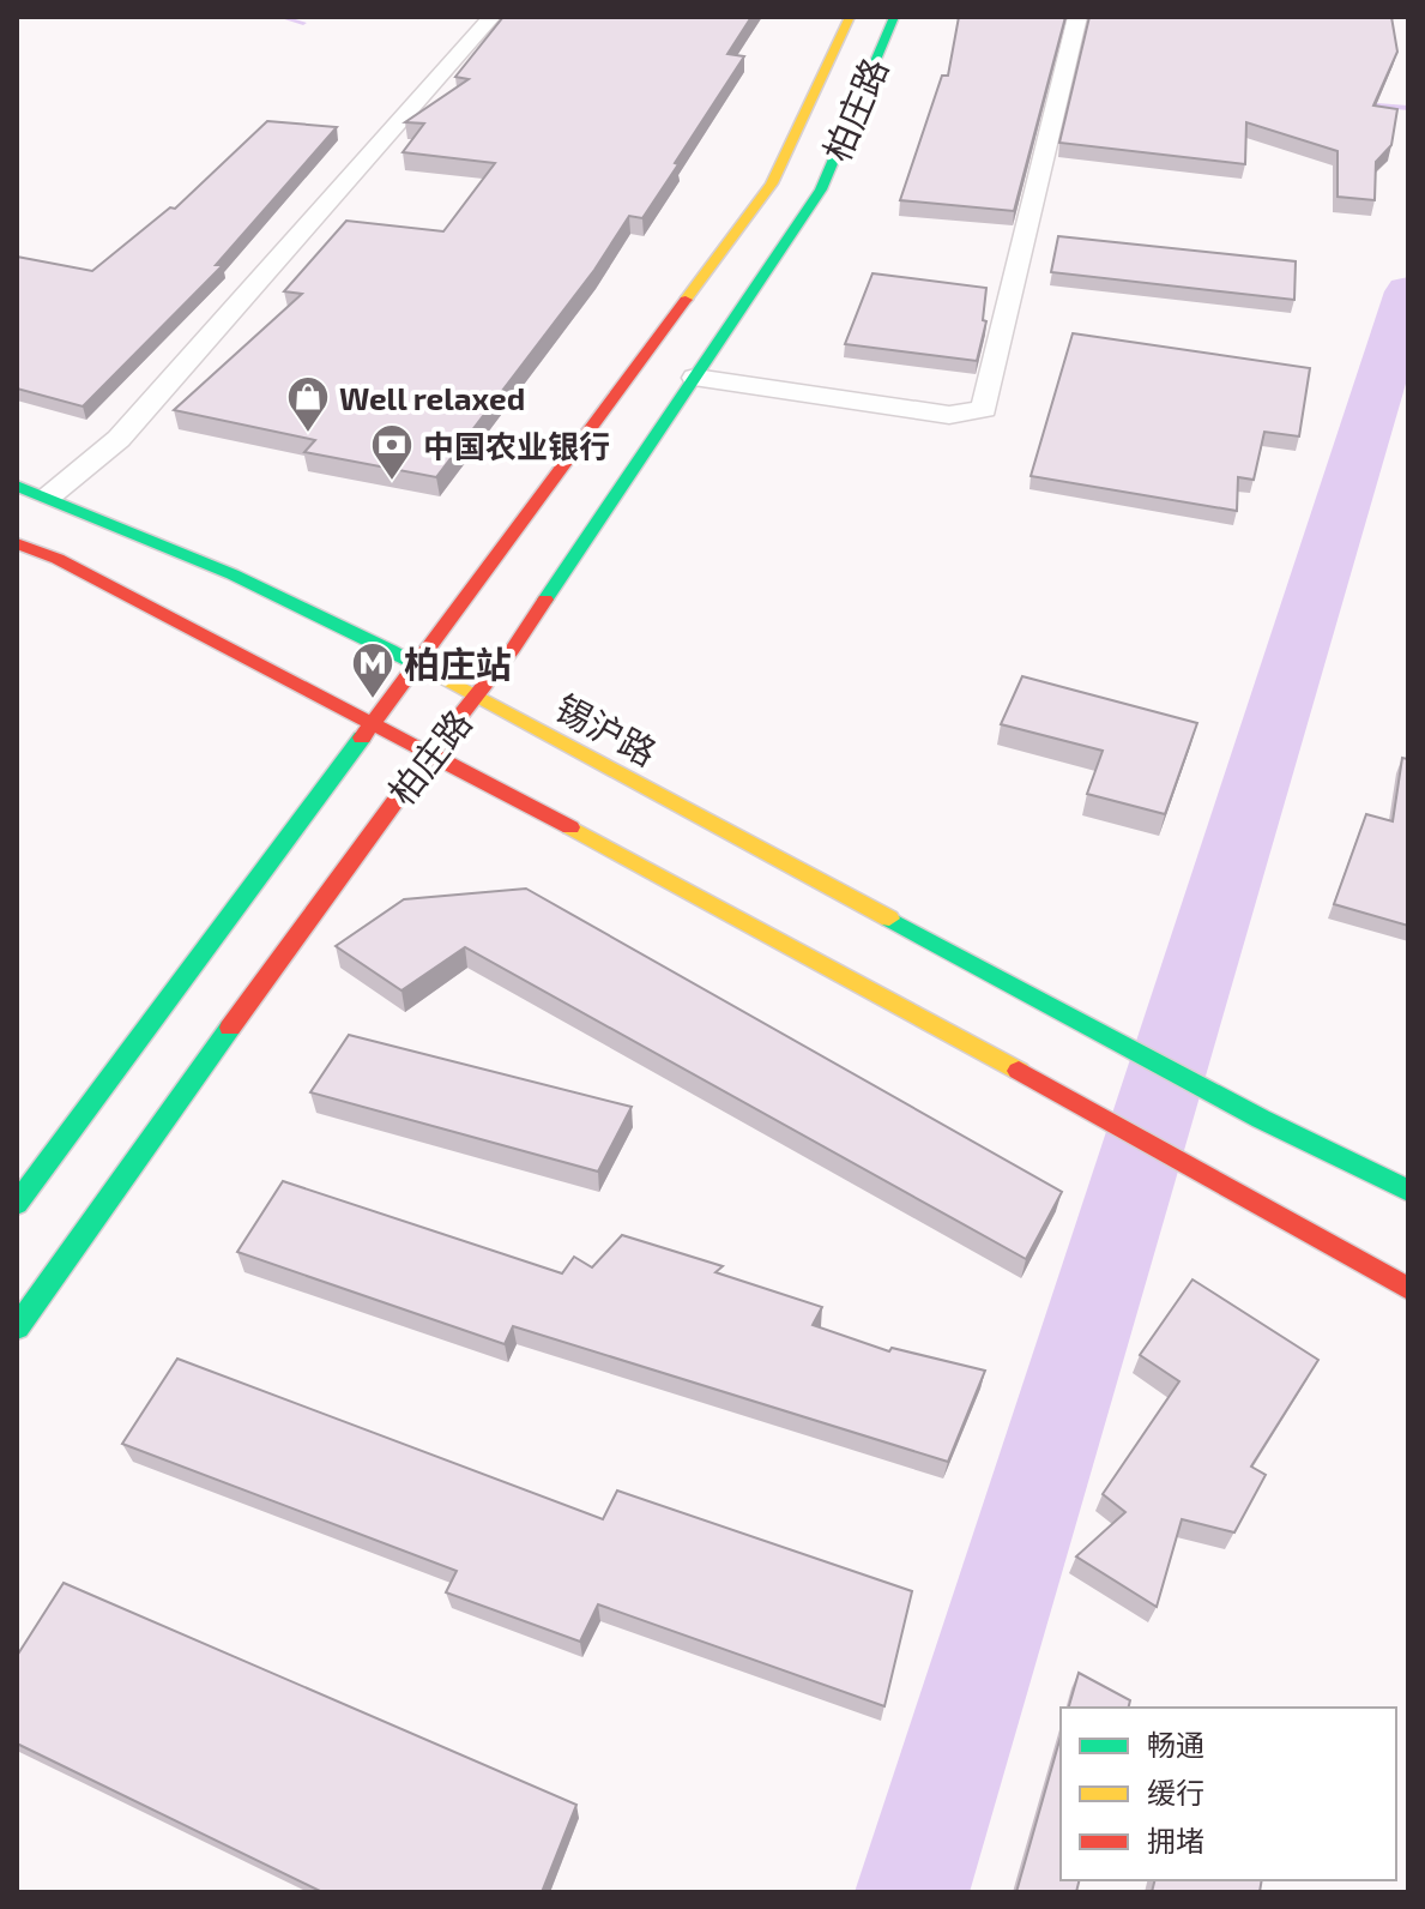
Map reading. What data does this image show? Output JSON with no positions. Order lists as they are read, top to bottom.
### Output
{
  "streets": {
    "street": ["柏庄路", "锡沪路"]
  },
  "crossings": [
    ["柏庄路", "锡沪路"]
  ],
  "places": {
    "shop": ["Well relaxed"],
    "bank": ["中国农业银行"],
    "metro station": ["柏庄站"]
  },
  "legend": ["畅通", "缓行", "拥堵"]
}
